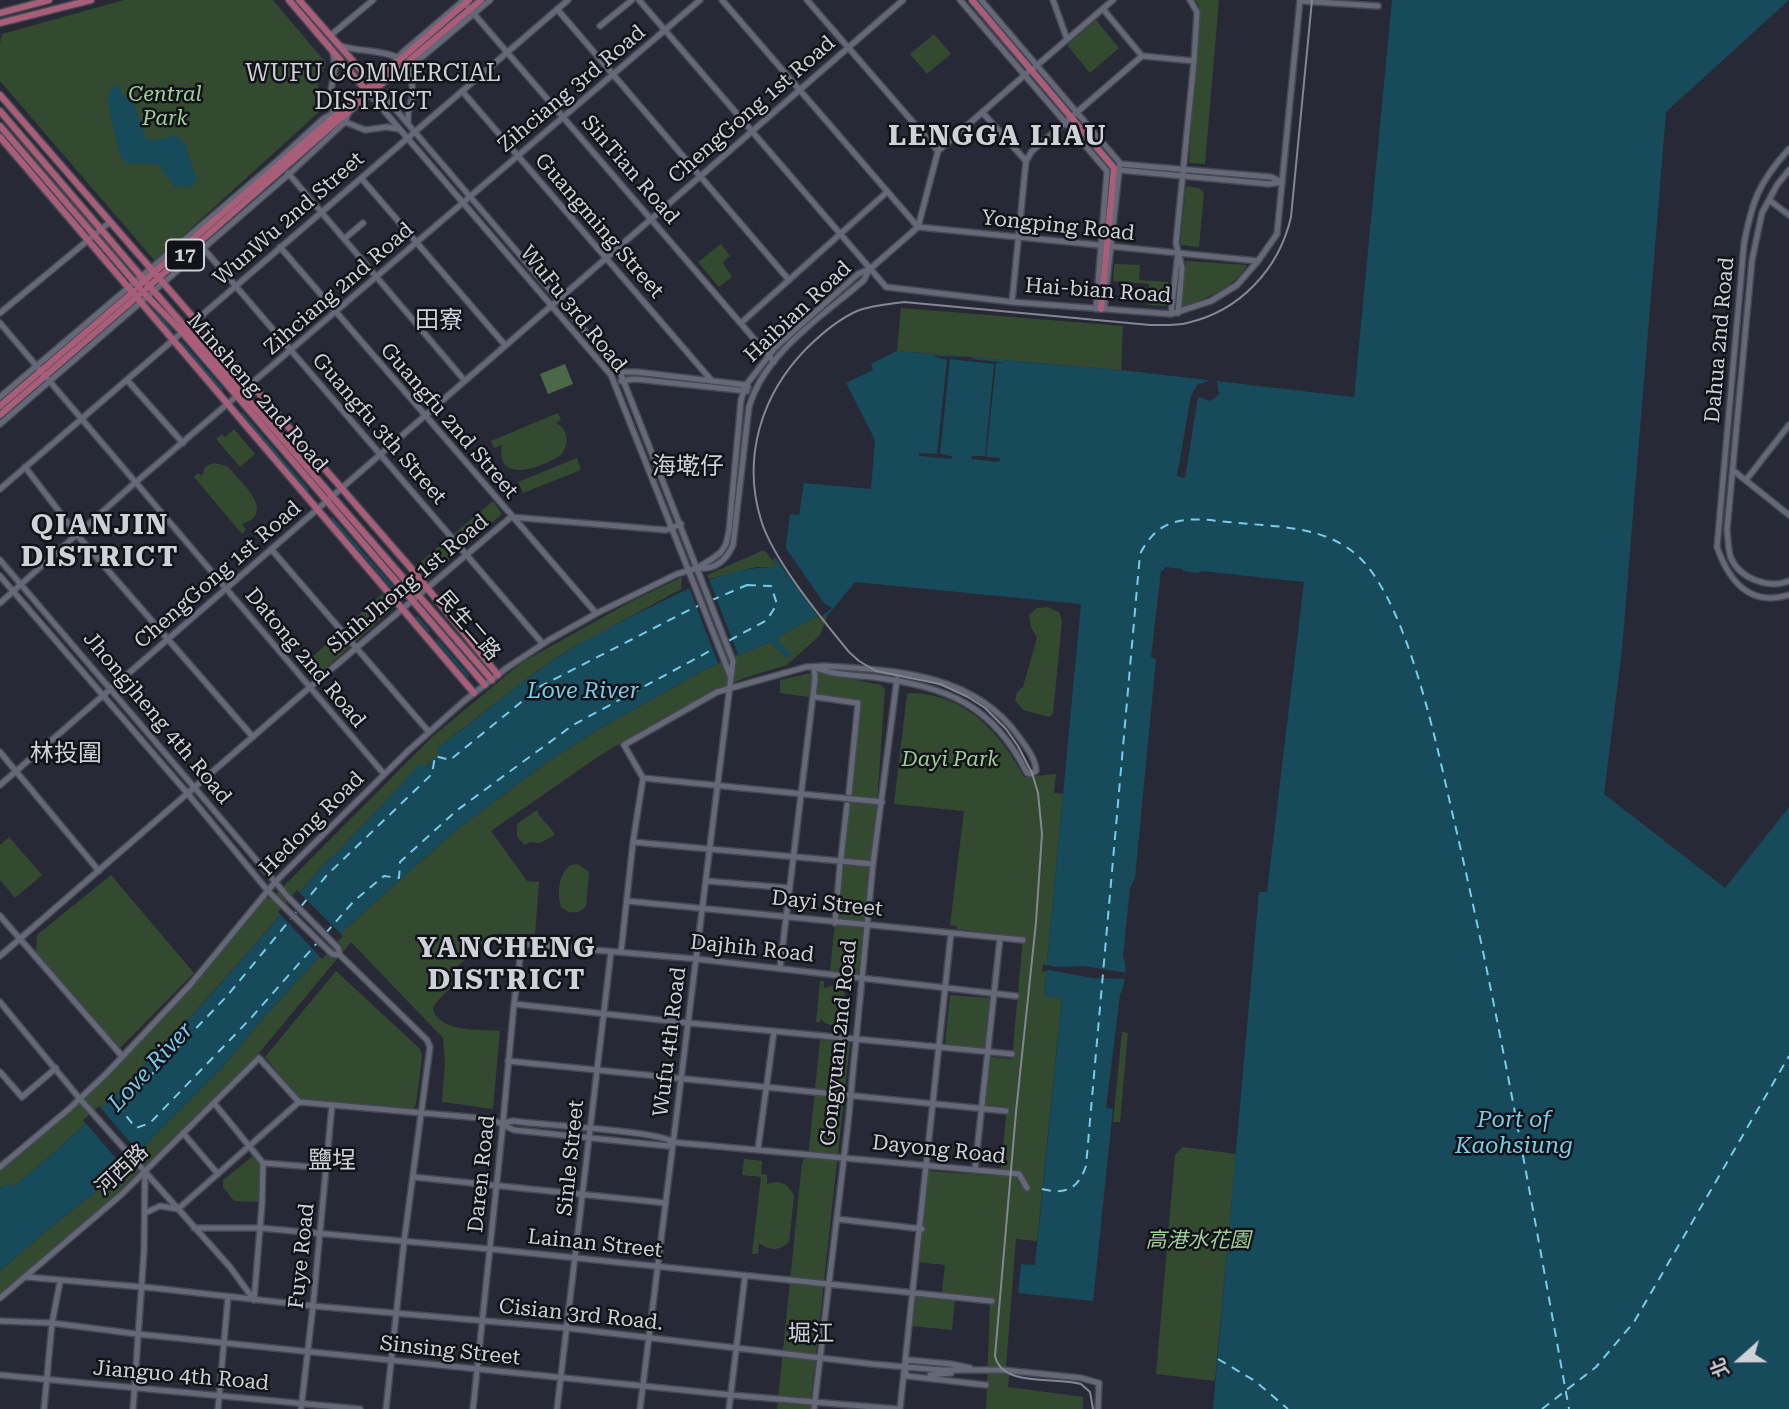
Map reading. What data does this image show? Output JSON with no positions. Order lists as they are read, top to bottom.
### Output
{
  "streets": {
    "main road": ["17", "Minsheng 2nd Road", "民生二路"],
    "street": [
      "Zihciang 3rd Road",
      "ChengGong 1st Road",
      "SinTian Road",
      "WunWu 2nd Street",
      "Guangming Street",
      "Yongping Road",
      "Zihciang 2nd Road",
      "Hai-bian Road",
      "WuFu 3rd Road",
      "Haibian Road",
      "Dahua 2nd Road",
      "Guangfu 2nd Street",
      "Guangfu 3th Street",
      "ShihJhong 1st Road",
      "Datong 2nd Road",
      "Jhongjheng 4th Road",
      "Hedong Road",
      "Dayi Street",
      "Dajhih Road",
      "Wufu 4th Road",
      "Gongyuan 2nd Road",
      "Dayong Road",
      "Sinle Street",
      "河西路",
      "Daren Road",
      "Lainan Street",
      "Fuye Road",
      "Cisian 3rd Road.",
      "Sinsing Street",
      "Jianguo 4th Road"
    ]
  },
  "crossings": [
    ["Zihciang 3rd Road", "SinTian Road"],
    ["Zihciang 3rd Road", "Guangming Street"],
    ["Zihciang 3rd Road", "Zihciang 2nd Road"],
    ["Zihciang 3rd Road", "Hai-bian Road"],
    ["Zihciang 3rd Road", "WuFu 3rd Road"],
    ["ChengGong 1st Road", "SinTian Road"],
    ["ChengGong 1st Road", "Guangming Street"],
    ["ChengGong 1st Road", "Hai-bian Road"],
    ["ChengGong 1st Road", "WuFu 3rd Road"],
    ["ChengGong 1st Road", "Minsheng 2nd Road"],
    ["ChengGong 1st Road", "Guangfu 2nd Street"],
    ["ChengGong 1st Road", "Guangfu 3th Street"],
    ["ChengGong 1st Road", "Datong 2nd Road"],
    ["ChengGong 1st Road", "Jhongjheng 4th Road"],
    ["SinTian Road", "WunWu 2nd Street"],
    ["SinTian Road", "Haibian Road"],
    ["WunWu 2nd Street", "Guangming Street"],
    ["WunWu 2nd Street", "WuFu 3rd Road"],
    ["WunWu 2nd Street", "Minsheng 2nd Road"],
    ["WunWu 2nd Street", "Guangfu 2nd Street"],
    ["WunWu 2nd Street", "Guangfu 3th Street"],
    ["WunWu 2nd Street", "Datong 2nd Road"],
    ["Yongping Road", "Hai-bian Road"],
    ["17", "WuFu 3rd Road"],
    ["17", "Minsheng 2nd Road"],
    ["17", "Guangfu 3th Street"],
    ["17", "Datong 2nd Road"],
    ["Zihciang 2nd Road", "WuFu 3rd Road"],
    ["Zihciang 2nd Road", "Minsheng 2nd Road"],
    ["Zihciang 2nd Road", "Guangfu 2nd Street"],
    ["Zihciang 2nd Road", "Guangfu 3th Street"],
    ["Zihciang 2nd Road", "Datong 2nd Road"],
    ["Zihciang 2nd Road", "Jhongjheng 4th Road"],
    ["Hai-bian Road", "Haibian Road"],
    ["WuFu 3rd Road", "Haibian Road"],
    ["WuFu 3rd Road", "ShihJhong 1st Road"],
    ["WuFu 3rd Road", "Hedong Road"],
    ["WuFu 3rd Road", "Wufu 4th Road"],
    ["Haibian Road", "Hedong Road"],
    ["Haibian Road", "Wufu 4th Road"],
    ["Minsheng 2nd Road", "ShihJhong 1st Road"],
    ["Minsheng 2nd Road", "民生二路"],
    ["Minsheng 2nd Road", "Hedong Road"],
    ["Guangfu 2nd Street", "ShihJhong 1st Road"],
    ["Guangfu 2nd Street", "Hedong Road"],
    ["Guangfu 3th Street", "ShihJhong 1st Road"],
    ["Guangfu 3th Street", "Hedong Road"],
    ["ShihJhong 1st Road", "民生二路"],
    ["ShihJhong 1st Road", "Datong 2nd Road"],
    ["ShihJhong 1st Road", "Jhongjheng 4th Road"],
    ["民生二路", "Hedong Road"],
    ["Datong 2nd Road", "Hedong Road"],
    ["Jhongjheng 4th Road", "Hedong Road"],
    ["Hedong Road", "Wufu 4th Road"],
    ["Dayi Street", "Wufu 4th Road"],
    ["Dayi Street", "Gongyuan 2nd Road"],
    ["Dajhih Road", "Wufu 4th Road"],
    ["Dajhih Road", "Gongyuan 2nd Road"],
    ["Dajhih Road", "Sinle Street"],
    ["Dajhih Road", "Daren Road"],
    ["Wufu 4th Road", "Dayong Road"],
    ["Wufu 4th Road", "Lainan Street"],
    ["Wufu 4th Road", "Cisian 3rd Road."],
    ["Wufu 4th Road", "Sinsing Street"],
    ["Gongyuan 2nd Road", "Dayong Road"],
    ["Gongyuan 2nd Road", "Lainan Street"],
    ["Gongyuan 2nd Road", "Cisian 3rd Road."],
    ["Gongyuan 2nd Road", "Sinsing Street"],
    ["Dayong Road", "Sinle Street"],
    ["Dayong Road", "河西路"],
    ["Dayong Road", "Daren Road"],
    ["Dayong Road", "Fuye Road"],
    ["Sinle Street", "Lainan Street"],
    ["Sinle Street", "Cisian 3rd Road."],
    ["Sinle Street", "Sinsing Street"],
    ["河西路", "Cisian 3rd Road."],
    ["Daren Road", "Lainan Street"],
    ["Daren Road", "Cisian 3rd Road."],
    ["Daren Road", "Sinsing Street"],
    ["Lainan Street", "Fuye Road"],
    ["Fuye Road", "Cisian 3rd Road."],
    ["Fuye Road", "Sinsing Street"],
    ["Fuye Road", "Jianguo 4th Road"]
  ],
  "districts": [
    "WUFU COMMERCIAL DISTRICT",
    "LENGGA LIAU",
    "田寮",
    "海墘仔",
    "QIANJIN DISTRICT",
    "林投圍",
    "YANCHENG DISTRICT",
    "鹽埕",
    "堀江"
  ],
  "water": ["Love River", "Port of Kaohsiung"],
  "parks": ["Central Park", "Dayi Park", "高港水花園"],
  "north": "left"
}
